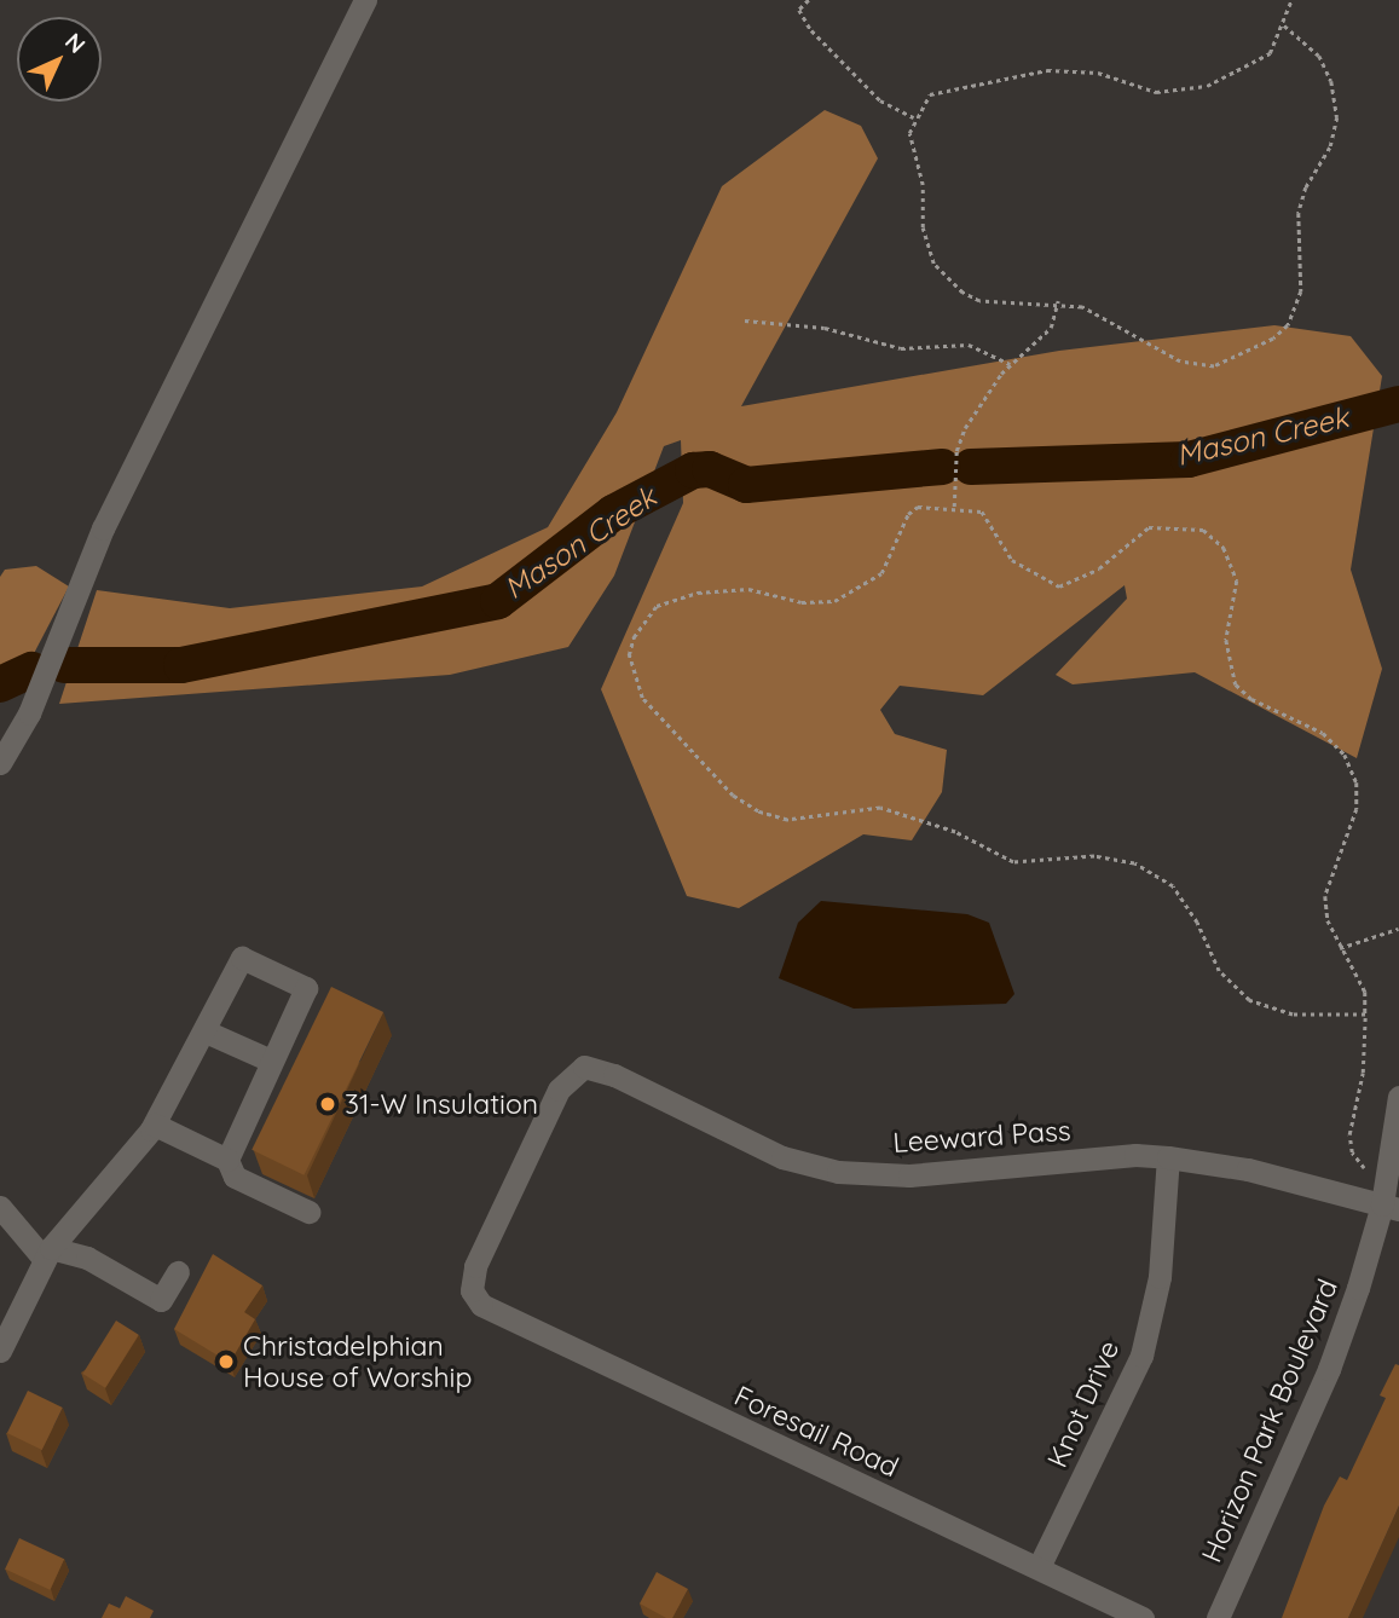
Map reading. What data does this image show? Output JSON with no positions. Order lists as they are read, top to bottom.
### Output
{
  "streets": {
    "street": [
      "Leeward Pass",
      "Knot Drive",
      "Horizon Park Boulevard",
      "Foresail Road"
    ]
  },
  "crossings": [
    ["Leeward Pass", "Knot Drive"],
    ["Leeward Pass", "Horizon Park Boulevard"],
    ["Leeward Pass", "Foresail Road"],
    ["Knot Drive", "Foresail Road"]
  ],
  "water": ["Mason Creek"],
  "places": ["31-W Insulation", "Christadelphian House of Worship"],
  "north": "top right"
}
